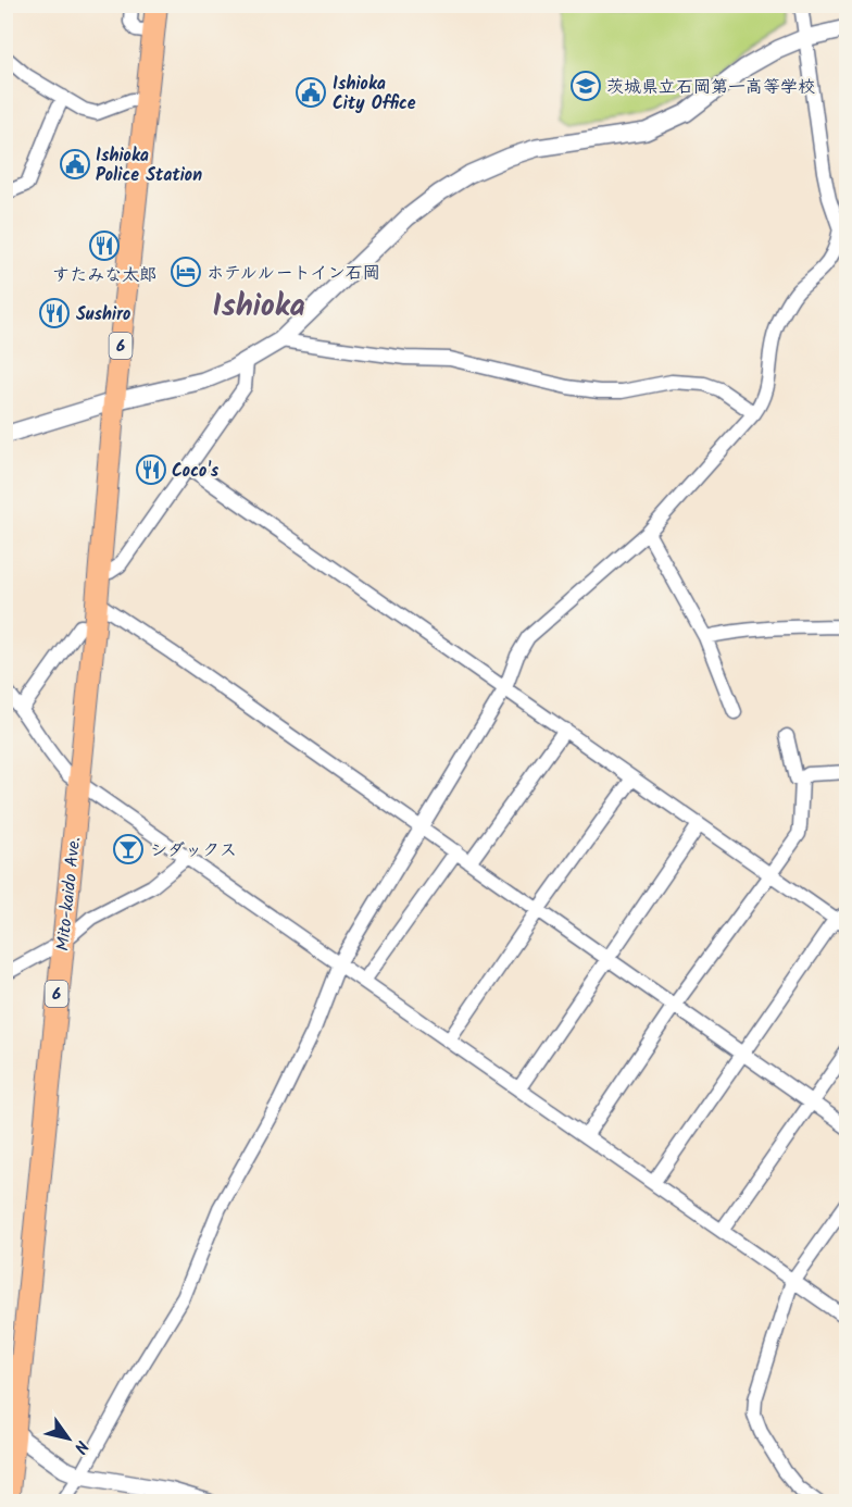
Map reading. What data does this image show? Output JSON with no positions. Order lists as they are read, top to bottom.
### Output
{
  "streets": {
    "highway": ["6", "Mito-kaido Ave."]
  },
  "crossings": [
    ["6", "Mito-kaido Ave."]
  ],
  "districts": ["Ishioka"],
  "places": {
    "school or university": ["茨城県立石岡第一高等学校"],
    "public building": ["Ishioka City Office", "Ishioka Police Station"],
    "restaurant": ["すたみな太郎", "Sushiro", "Coco's"],
    "hotel": ["ホテルルートイン石岡"],
    "bar": ["シダックス"]
  },
  "north": "bottom right"
}
